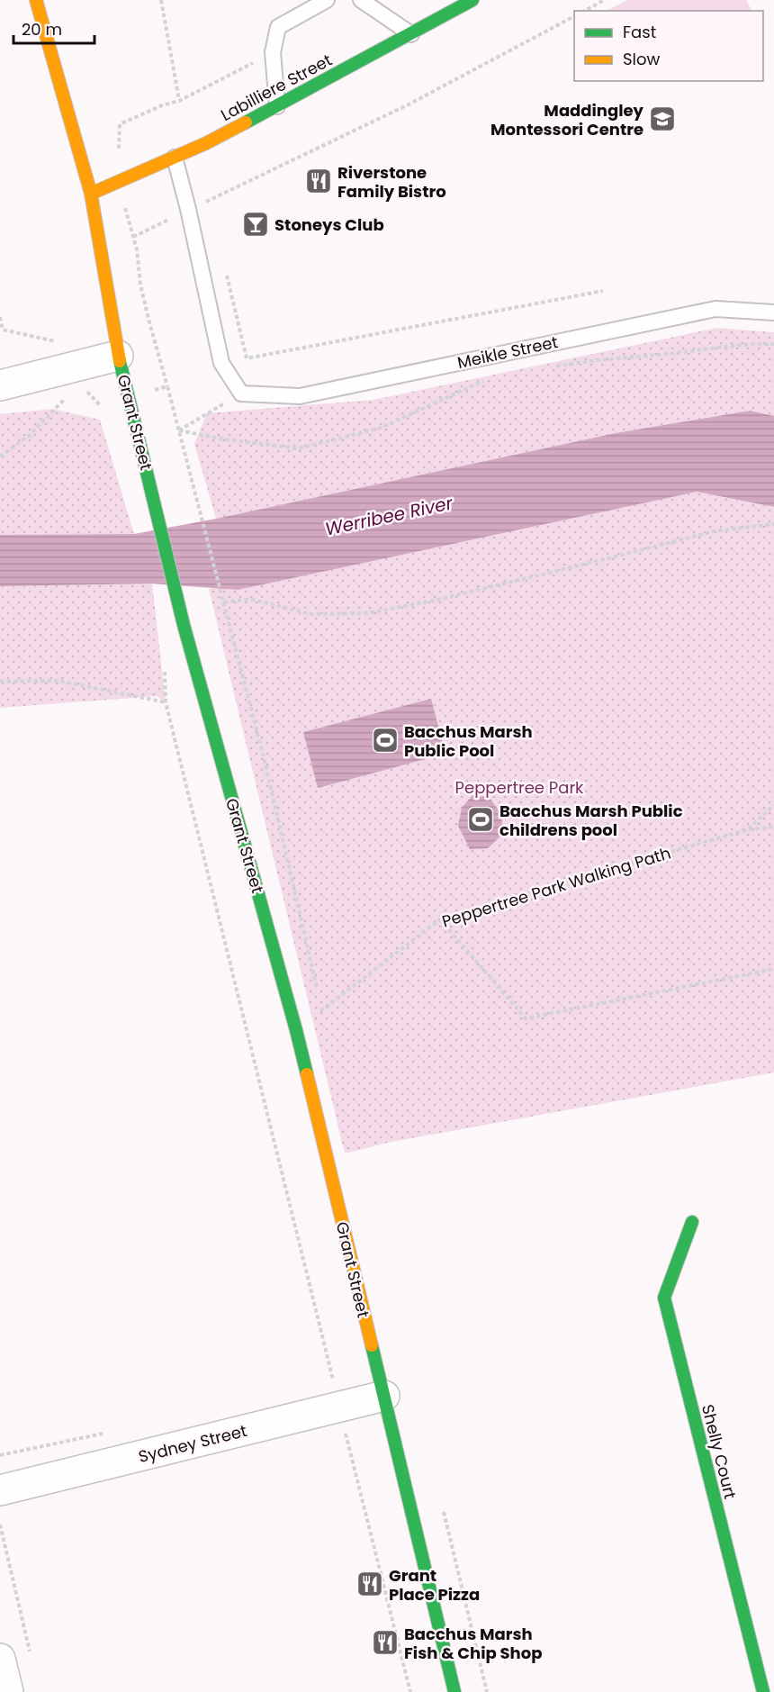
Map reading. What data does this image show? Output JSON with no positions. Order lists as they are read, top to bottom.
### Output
{
  "streets": {
    "main road": ["Labilliere Street", "Grant Street", "Shelly Court"],
    "street": ["Sydney Street"],
    "lane": ["Meikle Street"],
    "path": ["Peppertree Park Walking Path"]
  },
  "crossings": [
    ["Labilliere Street", "Grant Street"],
    ["Grant Street", "Peppertree Park Walking Path"],
    ["Grant Street", "Sydney Street"]
  ],
  "water": ["Werribee River"],
  "parks": ["Peppertree Park"],
  "places": {
    "school or university": ["Maddingley Montessori Centre"],
    "restaurant": ["Riverstone Family Bistro", "Grant Place Pizza", "Bacchus Marsh Fish & Chip Shop"],
    "bar": ["Stoneys Club"],
    "sports": ["Bacchus Marsh Public Pool", "Bacchus Marsh Public childrens pool"]
  },
  "legend": ["Fast", "Slow"],
  "scale_bar": "20 m"
}
